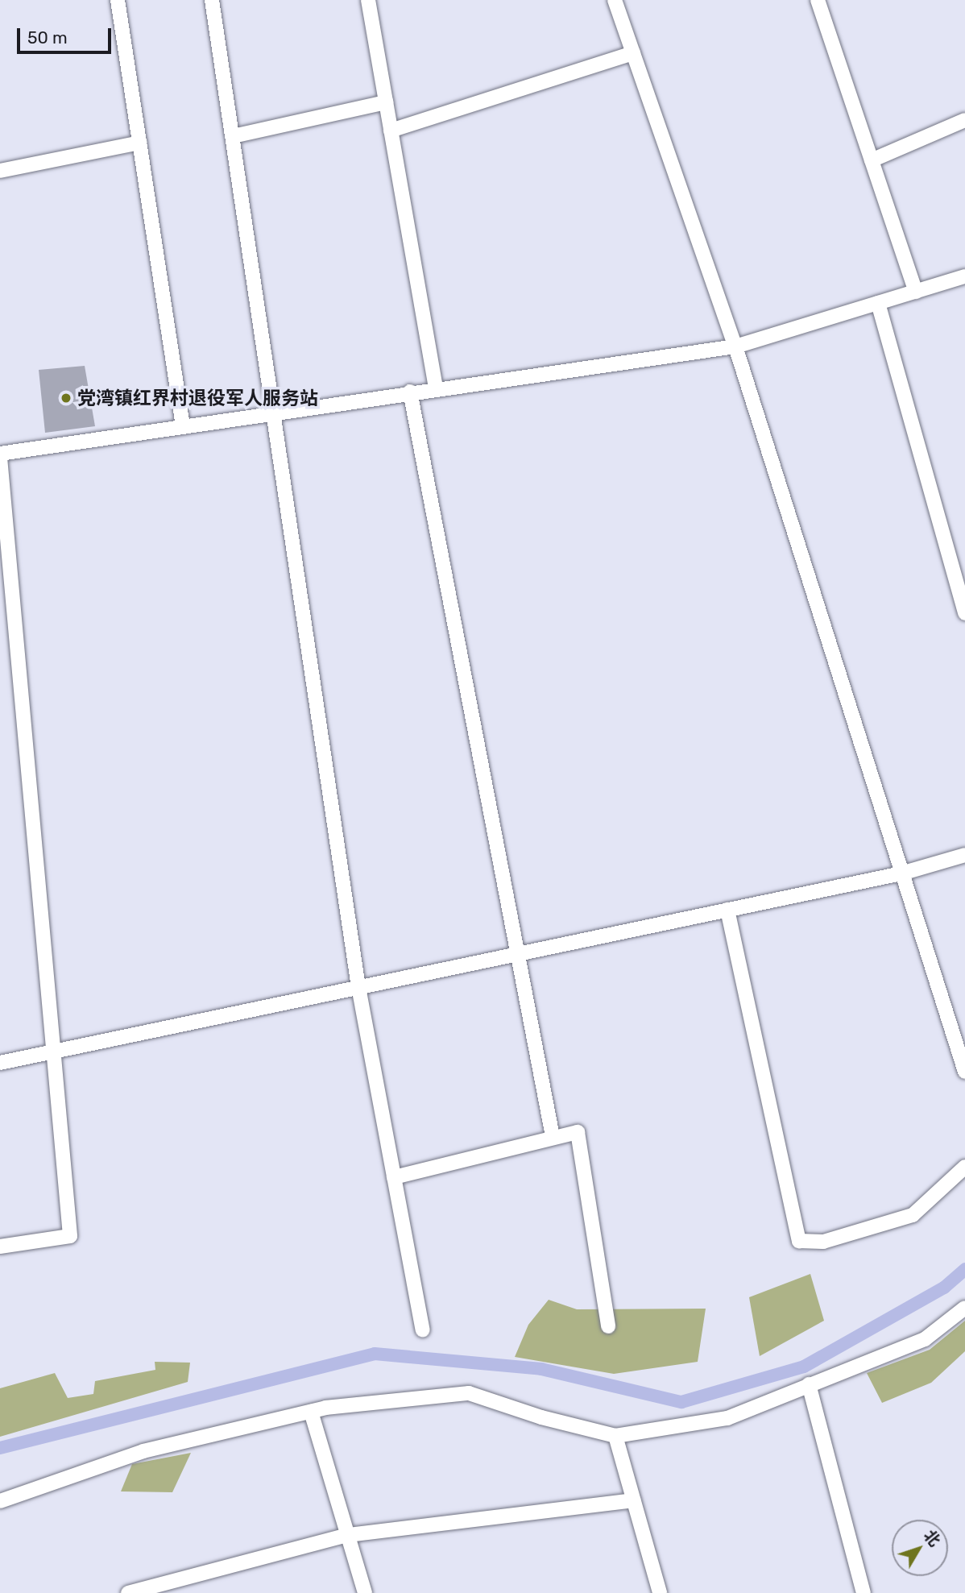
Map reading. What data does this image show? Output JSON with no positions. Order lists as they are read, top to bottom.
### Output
{
  "places": ["党湾镇红界村退役军人服务站"],
  "scale_bar": "50 m",
  "north": "top right"
}
